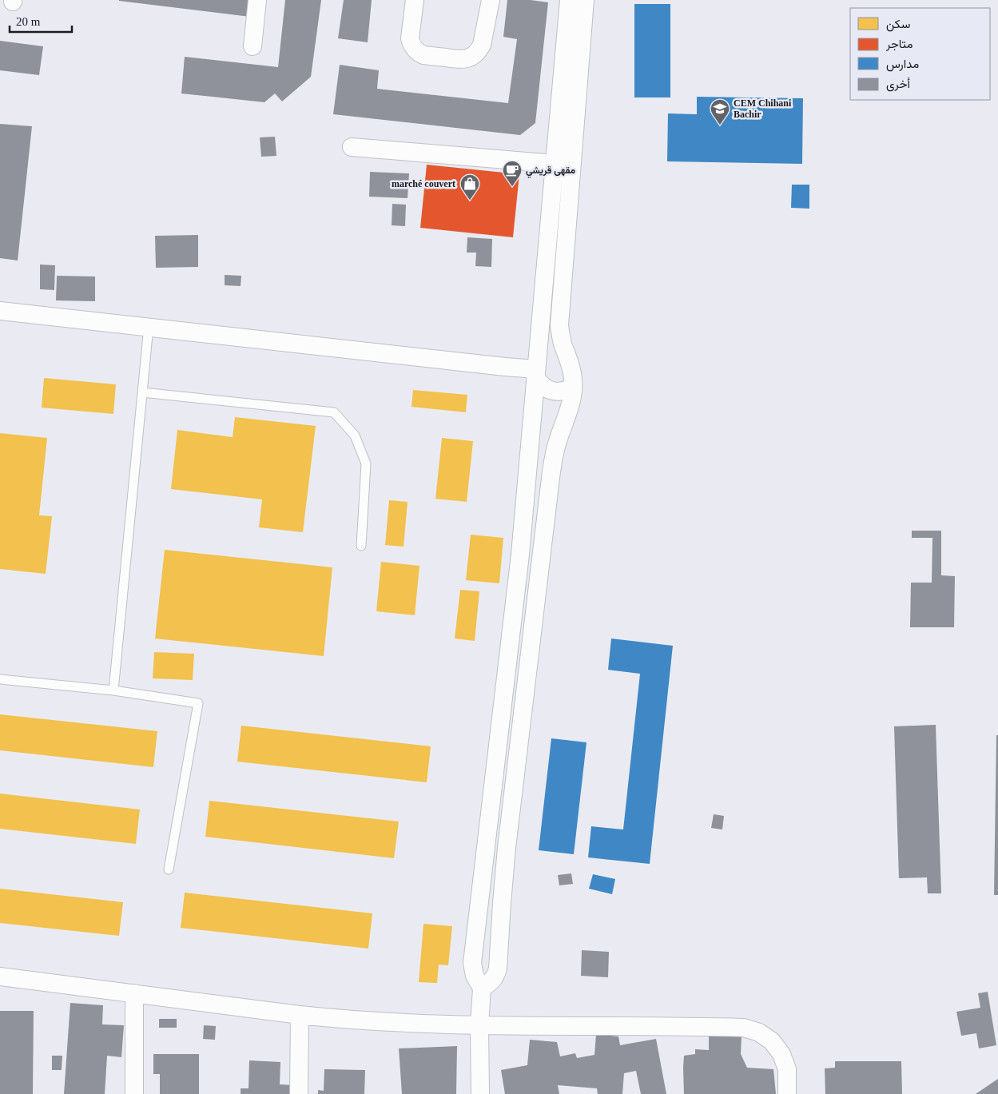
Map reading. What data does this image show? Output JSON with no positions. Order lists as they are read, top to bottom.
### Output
{
  "places": {
    "school or university": ["CEM Chihani Bachir"],
    "cafe": ["مقهى قريشي"],
    "shop": ["marché couvert"]
  },
  "legend": [
    "سكن",
    "متاجر",
    "مدارس",
    "أخرى"
  ],
  "scale_bar": "20 m"
}
